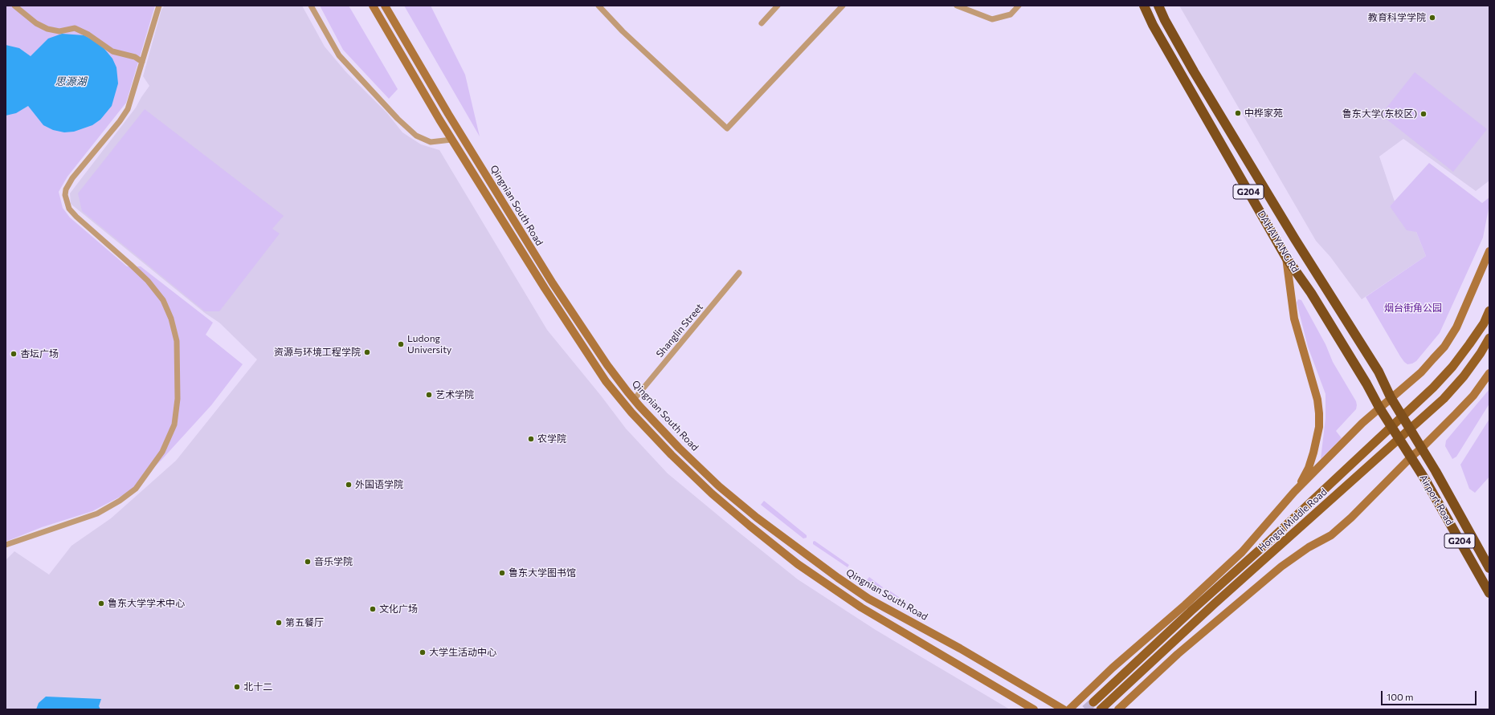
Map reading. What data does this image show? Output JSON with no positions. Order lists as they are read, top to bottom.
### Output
{
  "streets": {
    "highway": ["G204", "DAHAIYANG Rd", "Airport Road"],
    "main road": ["Qingnian South Road", "Hongqi Middle Road"],
    "street": ["Shanglin Street"]
  },
  "crossings": [
    ["G204", "DAHAIYANG Rd"],
    ["G204", "Airport Road"],
    ["Qingnian South Road", "Shanglin Street"],
    ["DAHAIYANG Rd", "Airport Road"]
  ],
  "water": ["思源湖"],
  "parks": ["烟台街角公园"],
  "places": [
    "教育科学学院",
    "中桦家苑",
    "鲁东大学(东校区)",
    "Ludong University",
    "资源与环境工程学院",
    "杏坛广场",
    "艺术学院",
    "农学院",
    "外国语学院",
    "音乐学院",
    "鲁东大学图书馆",
    "鲁东大学学术中心",
    "文化广场",
    "第五餐厅",
    "大学生活动中心",
    "北十二"
  ],
  "scale_bar": "100 m"
}
